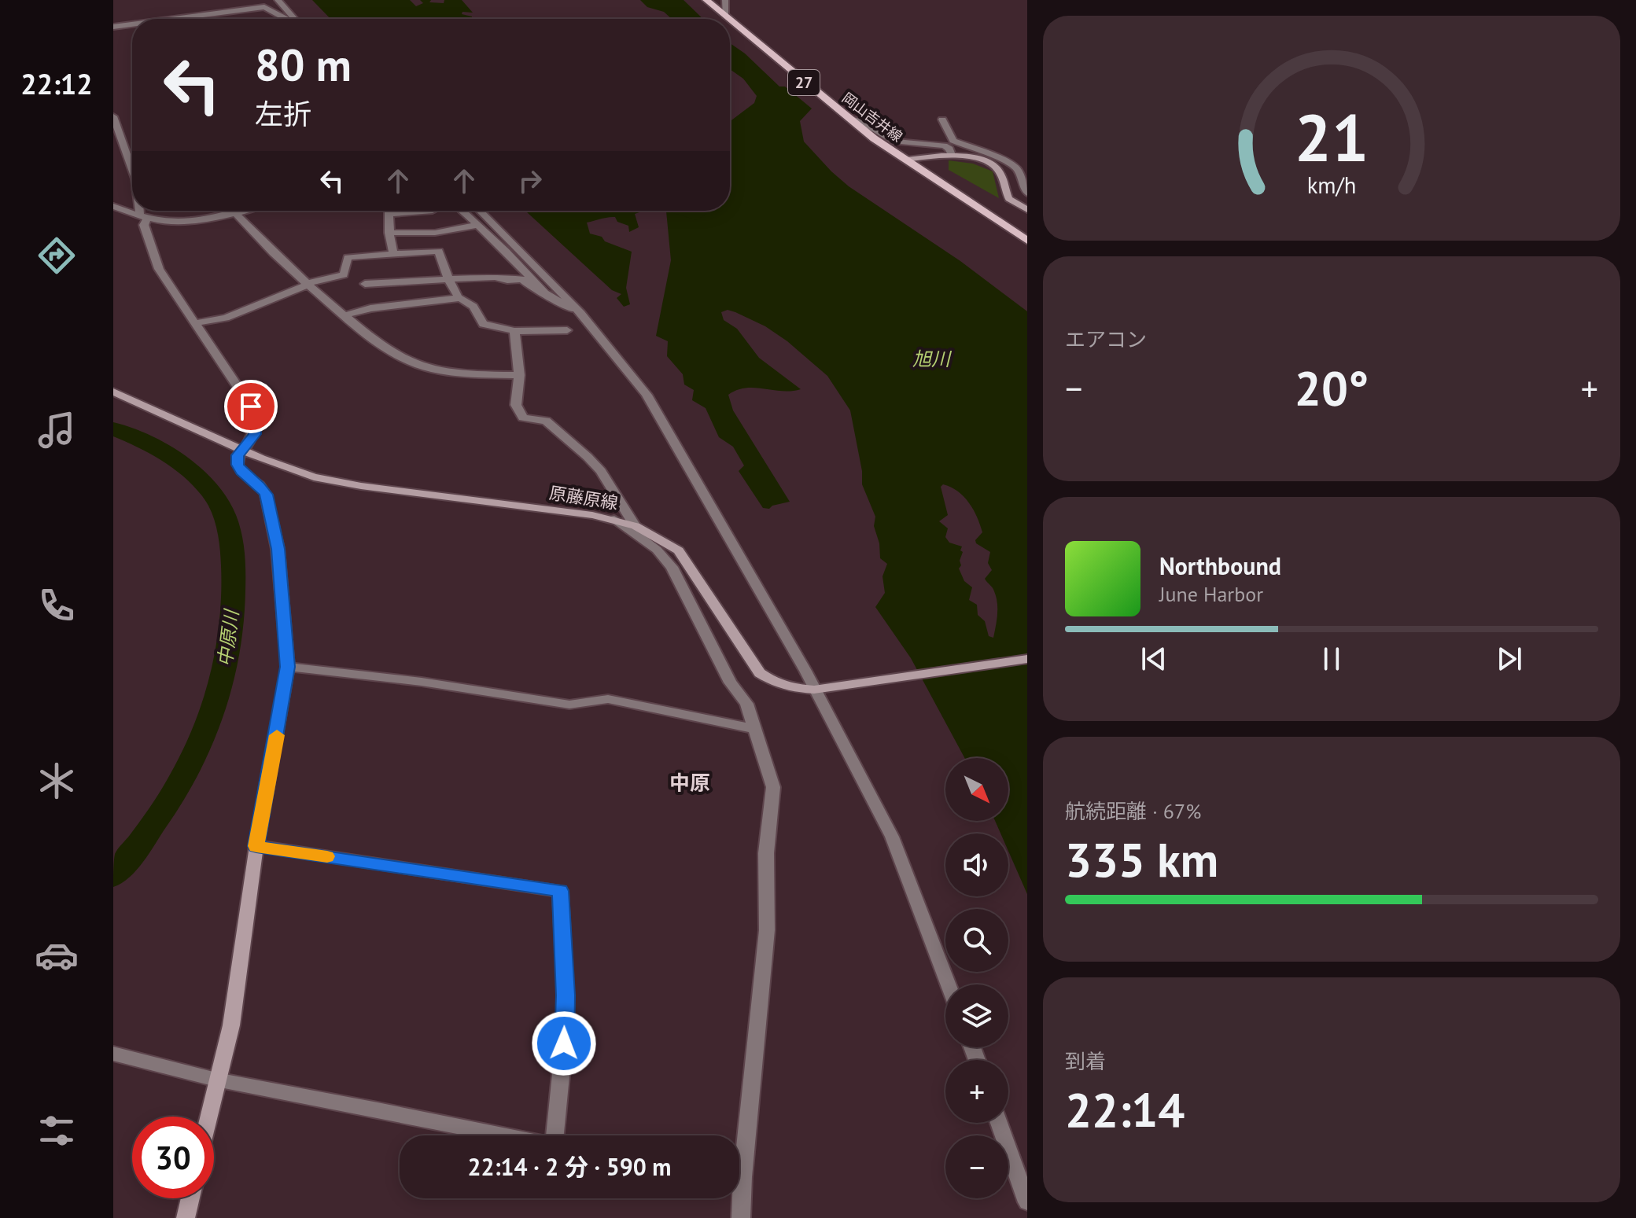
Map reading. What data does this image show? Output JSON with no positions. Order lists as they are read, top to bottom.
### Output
{
  "streets": {
    "main road": ["27", "岡山吉井線"],
    "street": ["原藤原線"]
  },
  "districts": ["中原"],
  "water": ["旭川", "中原川"],
  "north": "bottom right",
  "page": {
    "tabs": "22:12",
    "turn": ["80 m", "左折"],
    "tile": [
      "エアコン",
      ["航続距離 · 67%", "335 km"],
      ["到着", "22:14"]
    ],
    "heat": ["−", "20°", "+"],
    "song": ["Northbound", "June Harbor"],
    "map_buttons": ["+", "−"],
    "limit": "30",
    "trip": "22:14 · 2 分 · 590 m",
    "gauge": ["21", "km/h"]
  }
}
